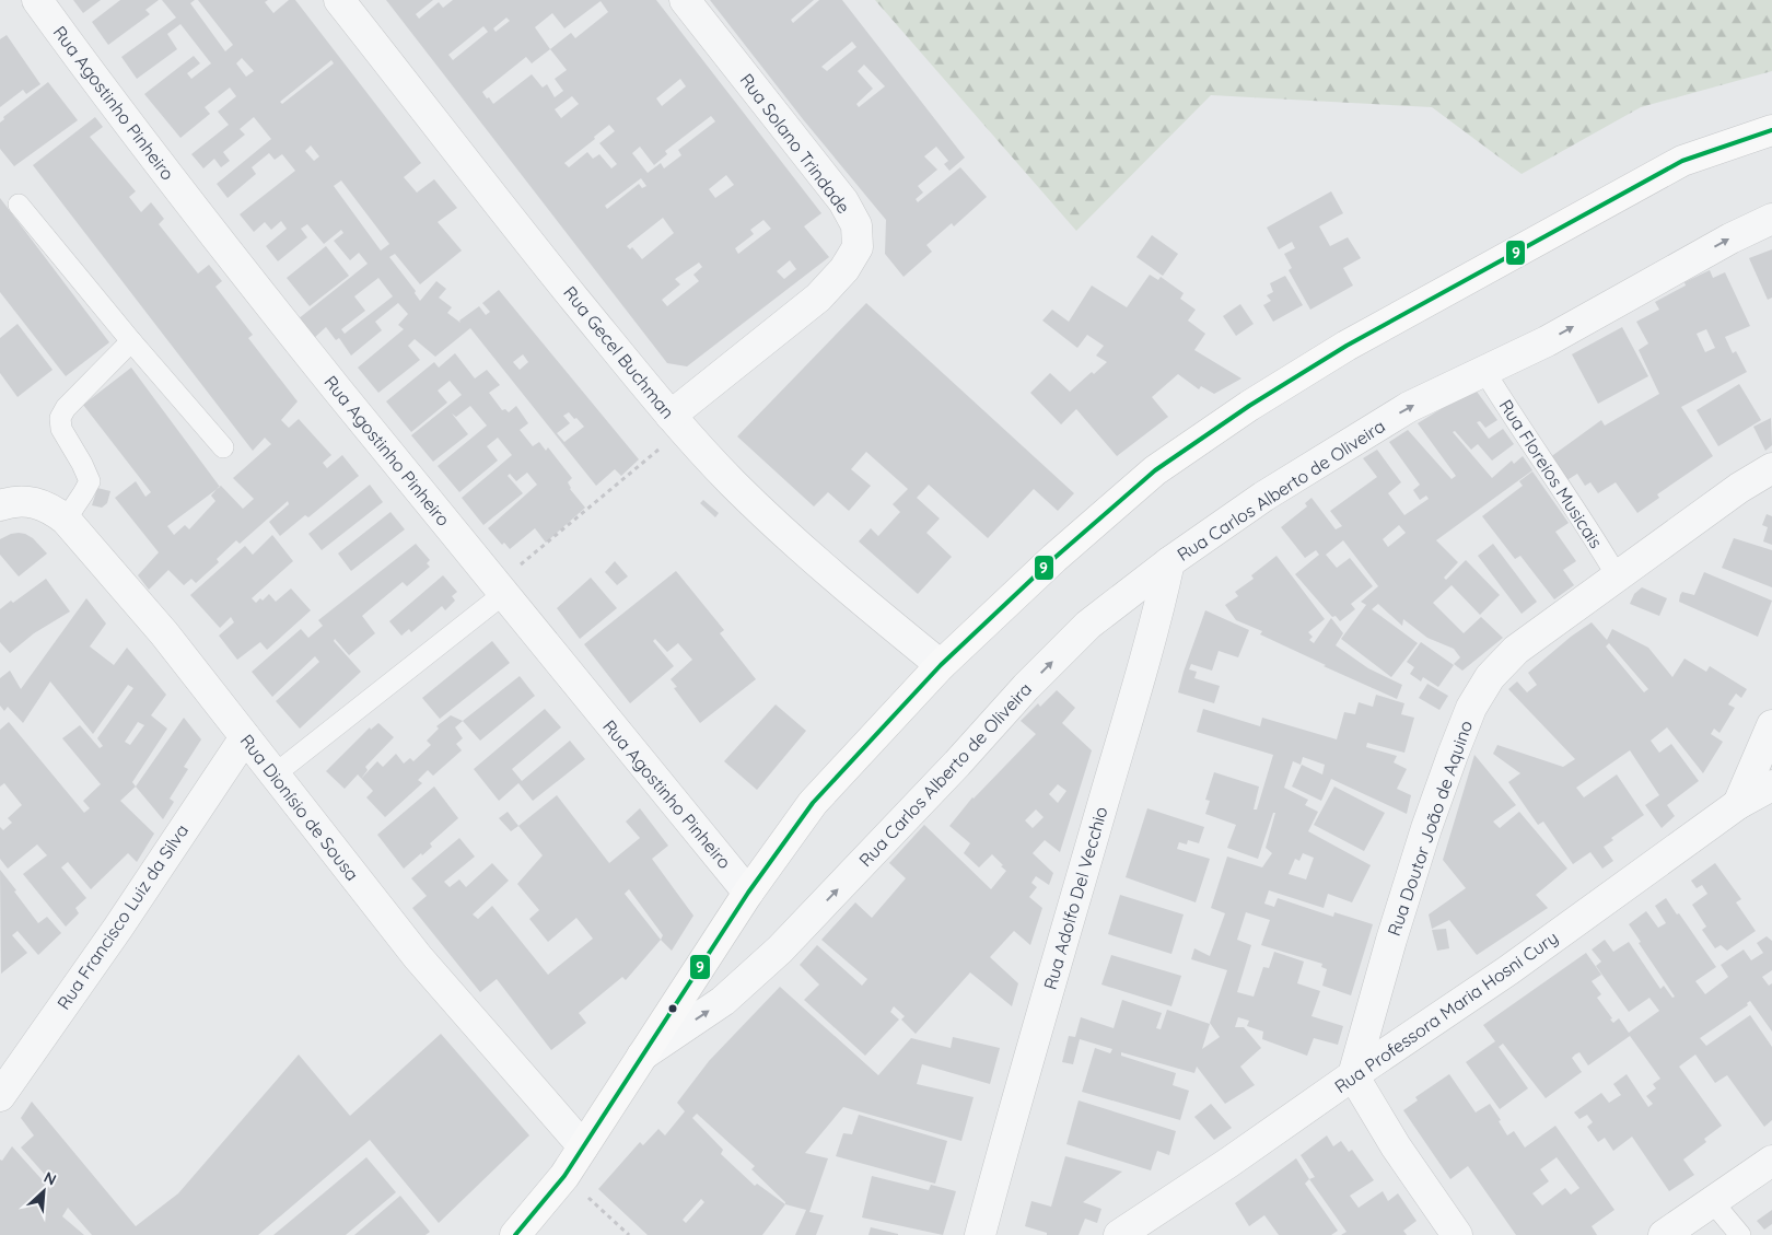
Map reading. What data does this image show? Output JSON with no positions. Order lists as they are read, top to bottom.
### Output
{
  "streets": {
    "street": [
      "Rua Agostinho Pinheiro",
      "Rua Solano Trindade",
      "Rua Gecel Buchman",
      "Rua Carlos Alberto de Oliveira",
      "Rua Dionísio de Sousa",
      "Rua Doutor João de Aquino",
      "Rua Adolfo Del Vecchio",
      "Rua Francisco Luiz da Silva",
      "Rua Professora Maria Hosni Cury"
    ],
    "lane": ["Rua Floreios Musicais"]
  },
  "crossings": [
    ["Rua Solano Trindade", "Rua Gecel Buchman"],
    ["Rua Floreios Musicais", "Rua Carlos Alberto de Oliveira"],
    ["Rua Floreios Musicais", "Rua Doutor João de Aquino"],
    ["Rua Carlos Alberto de Oliveira", "Rua Adolfo Del Vecchio"],
    ["Rua Dionísio de Sousa", "Rua Francisco Luiz da Silva"],
    ["Rua Doutor João de Aquino", "Rua Professora Maria Hosni Cury"]
  ],
  "one_way": ["Rua Carlos Alberto de Oliveira"],
  "lines": ["transit line 9"],
  "north": "top right"
}
